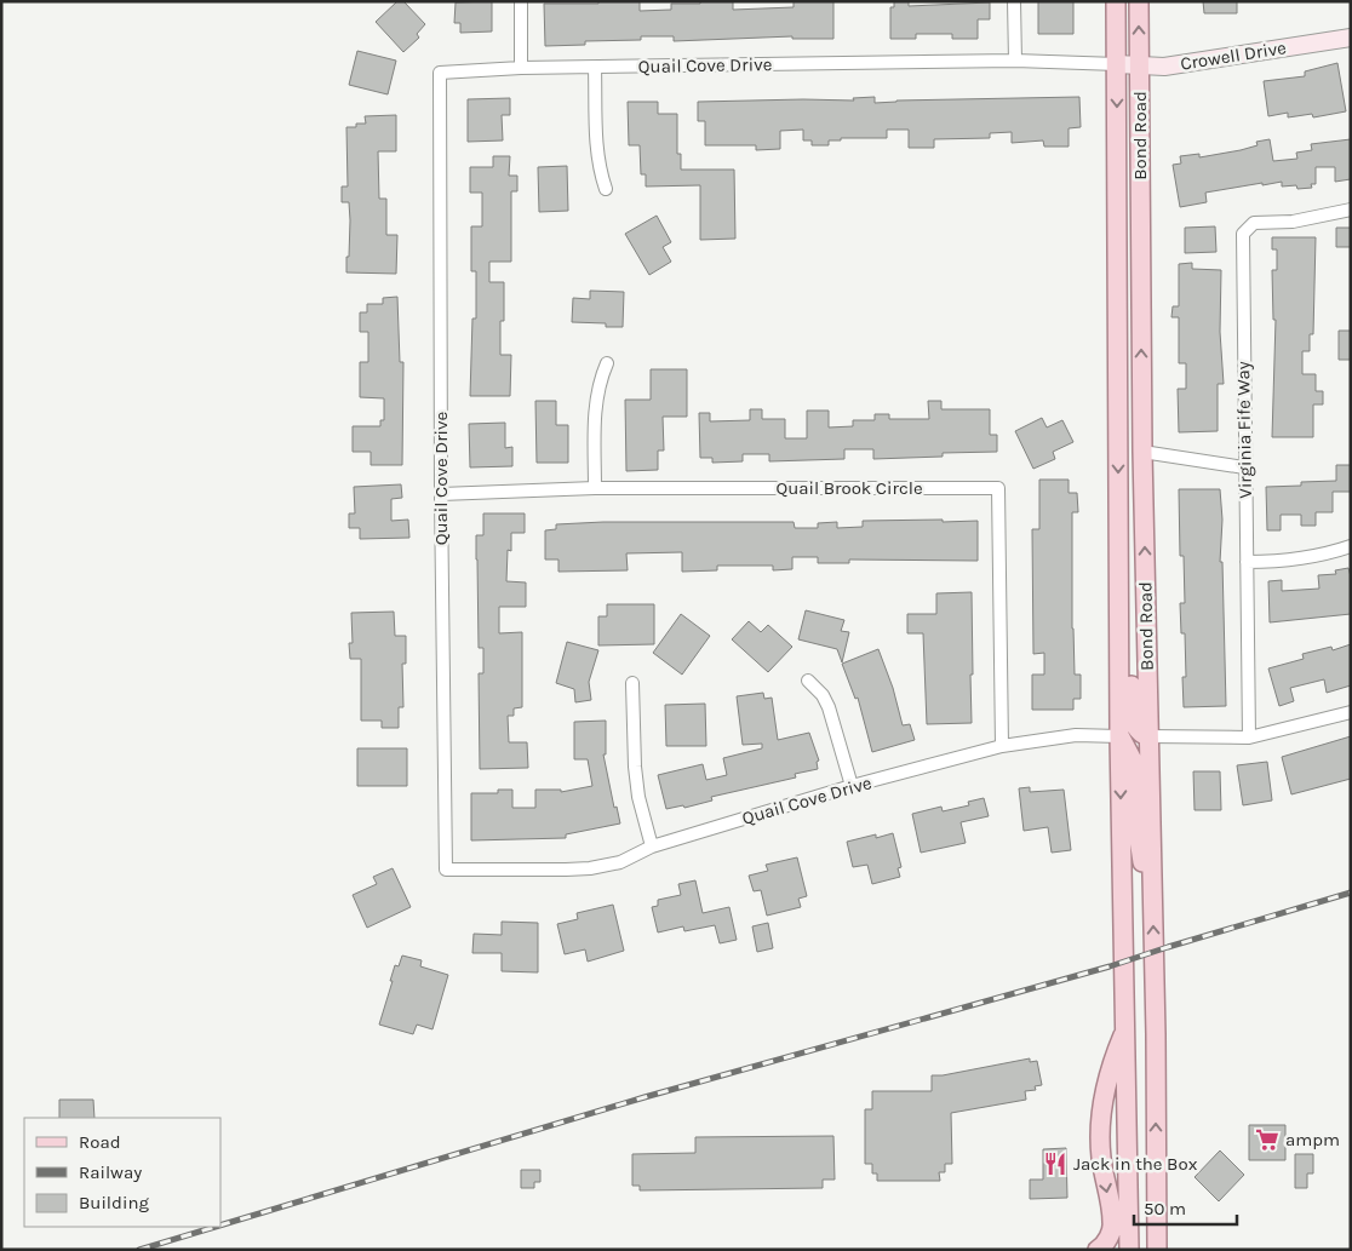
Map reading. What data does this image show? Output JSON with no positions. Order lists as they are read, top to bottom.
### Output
{
  "streets": {
    "main road": ["Bond Road"],
    "street": [
      "Crowell Drive",
      "Quail Cove Drive",
      "Virginia Fife Way",
      "Quail Brook Circle"
    ]
  },
  "crossings": [
    ["Crowell Drive", "Quail Cove Drive"],
    ["Crowell Drive", "Bond Road"],
    ["Quail Cove Drive", "Bond Road"],
    ["Quail Cove Drive", "Quail Brook Circle"]
  ],
  "places": {
    "supermarket": ["ampm"],
    "restaurant": ["Jack in the Box"]
  },
  "legend": ["Road", "Railway", "Building"],
  "scale_bar": "50 m"
}
